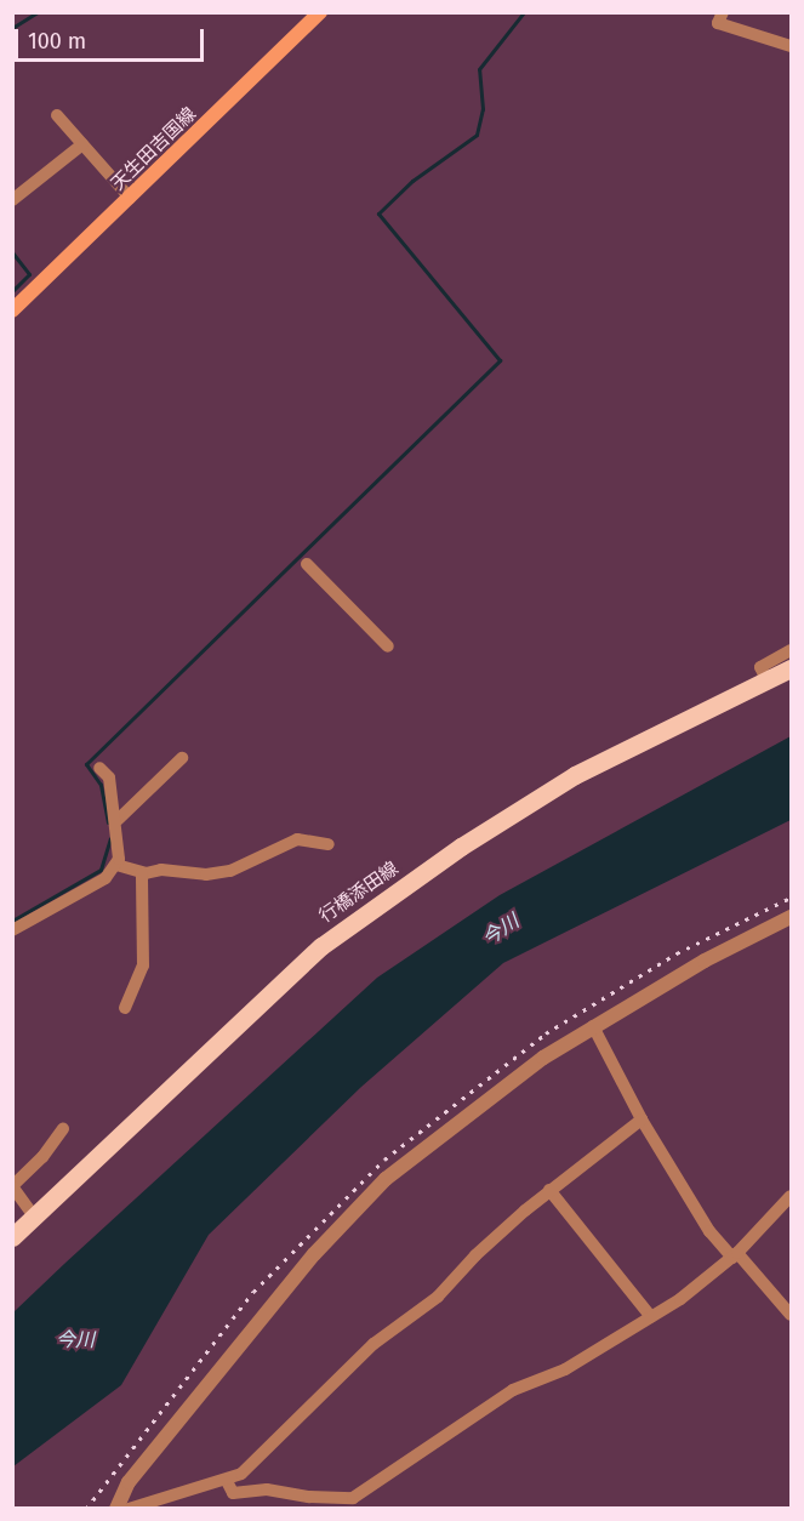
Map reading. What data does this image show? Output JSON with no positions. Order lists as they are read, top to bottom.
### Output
{
  "streets": {
    "main road": ["天生田吉国線", "行橋添田線"]
  },
  "water": ["今川"],
  "scale_bar": "100 m"
}
